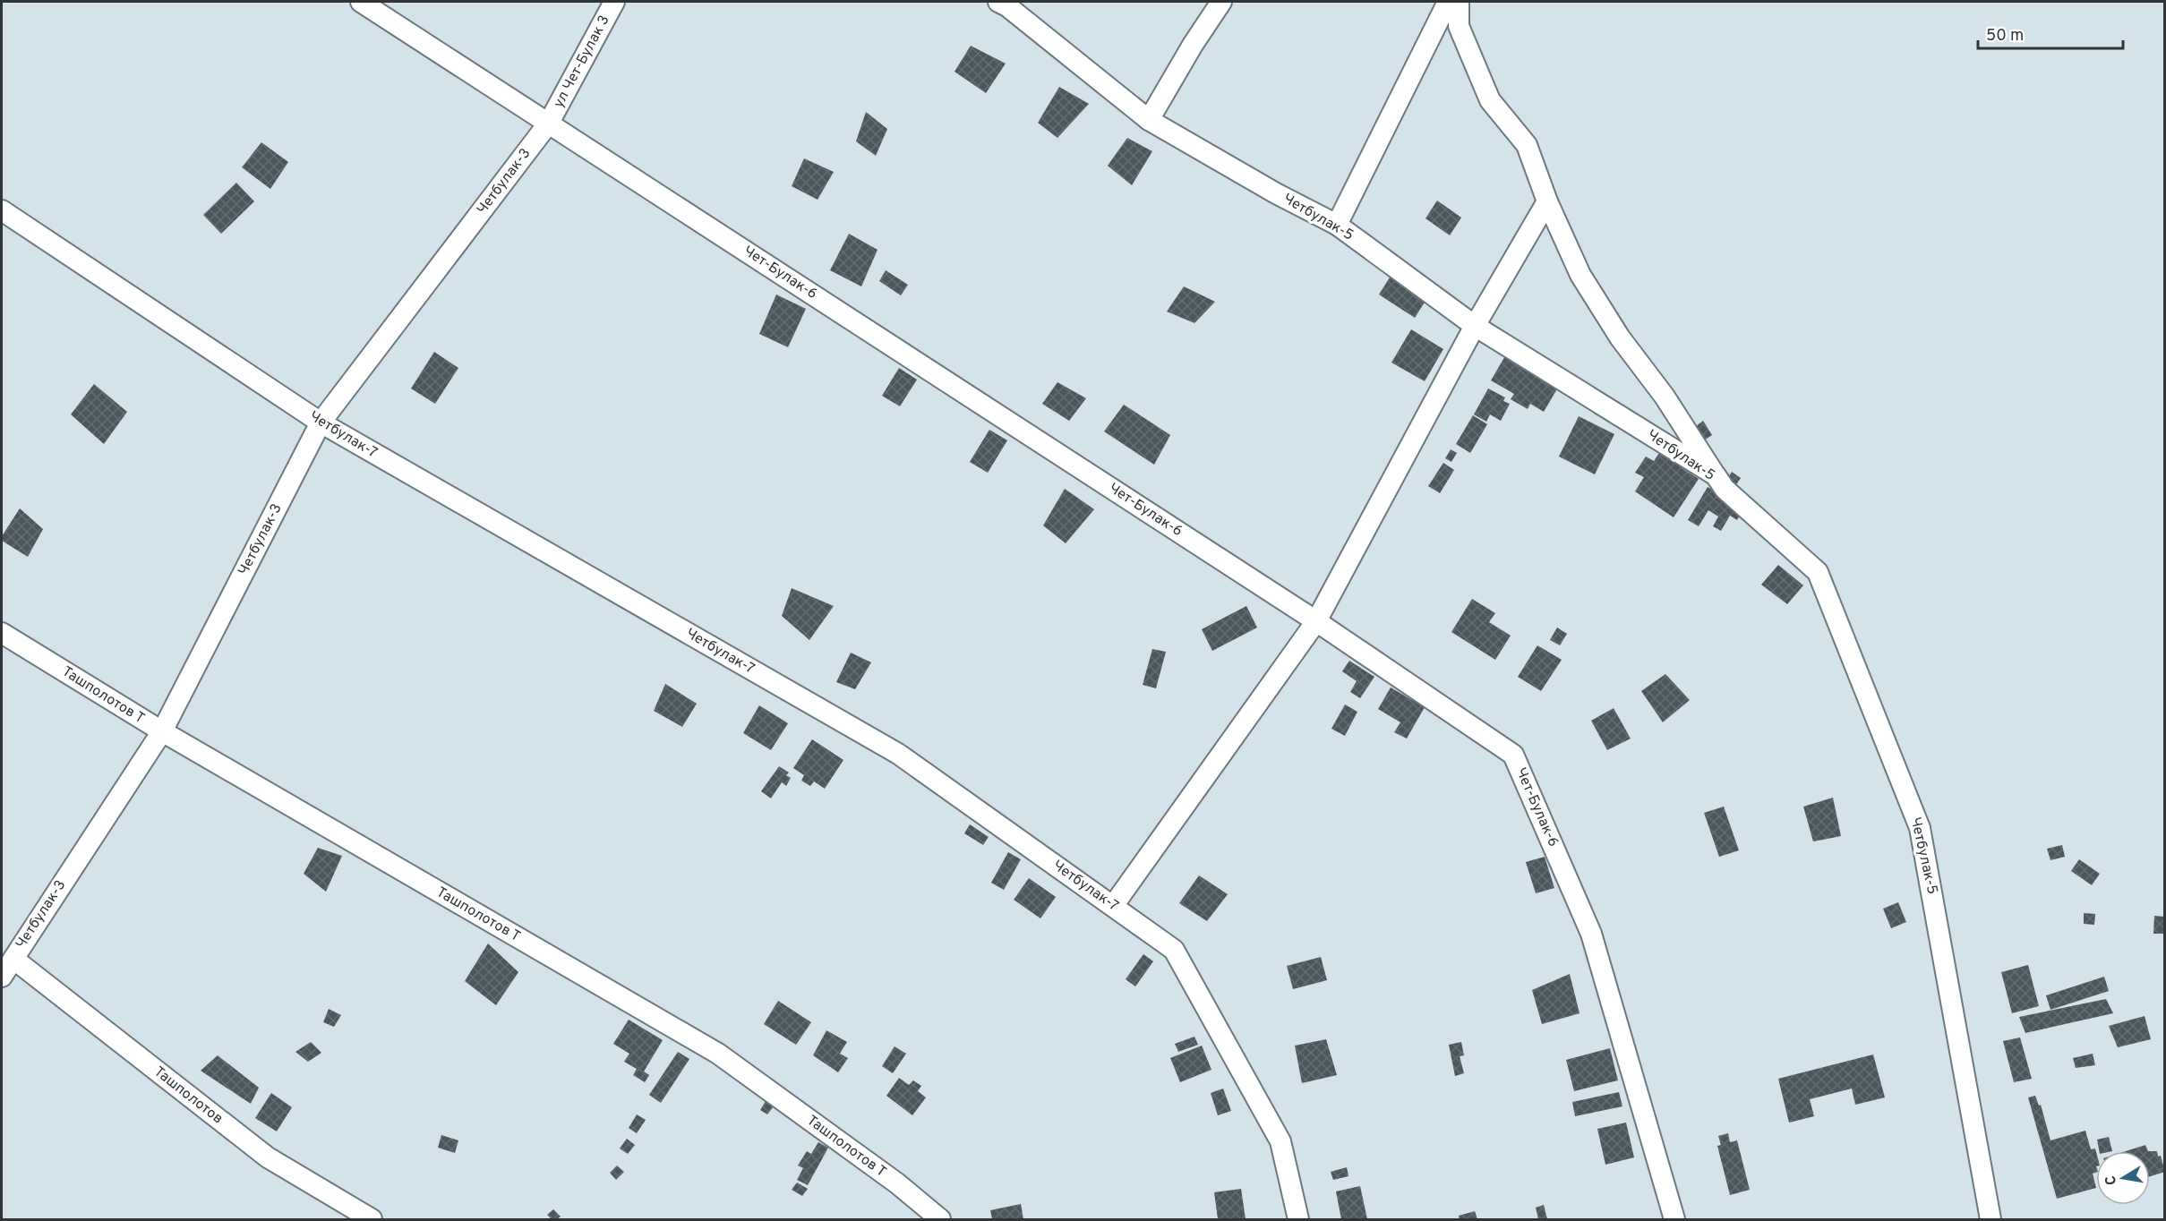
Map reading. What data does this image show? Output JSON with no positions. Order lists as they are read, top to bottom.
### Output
{
  "streets": {
    "street": [
      "ул Чет-Булак 3",
      "Четбулак-3",
      "Четбулак-5",
      "Чет-Булак-6",
      "Четбулак-7",
      "Ташполотов Т",
      "Ташполотов"
    ]
  },
  "crossings": [
    ["ул Чет-Булак 3", "Четбулак-3"],
    ["ул Чет-Булак 3", "Чет-Булак-6"],
    ["Четбулак-3", "Чет-Булак-6"],
    ["Четбулак-3", "Четбулак-7"],
    ["Четбулак-3", "Ташполотов Т"],
    ["Четбулак-3", "Ташполотов"]
  ],
  "scale_bar": "50 m",
  "north": "left"
}
